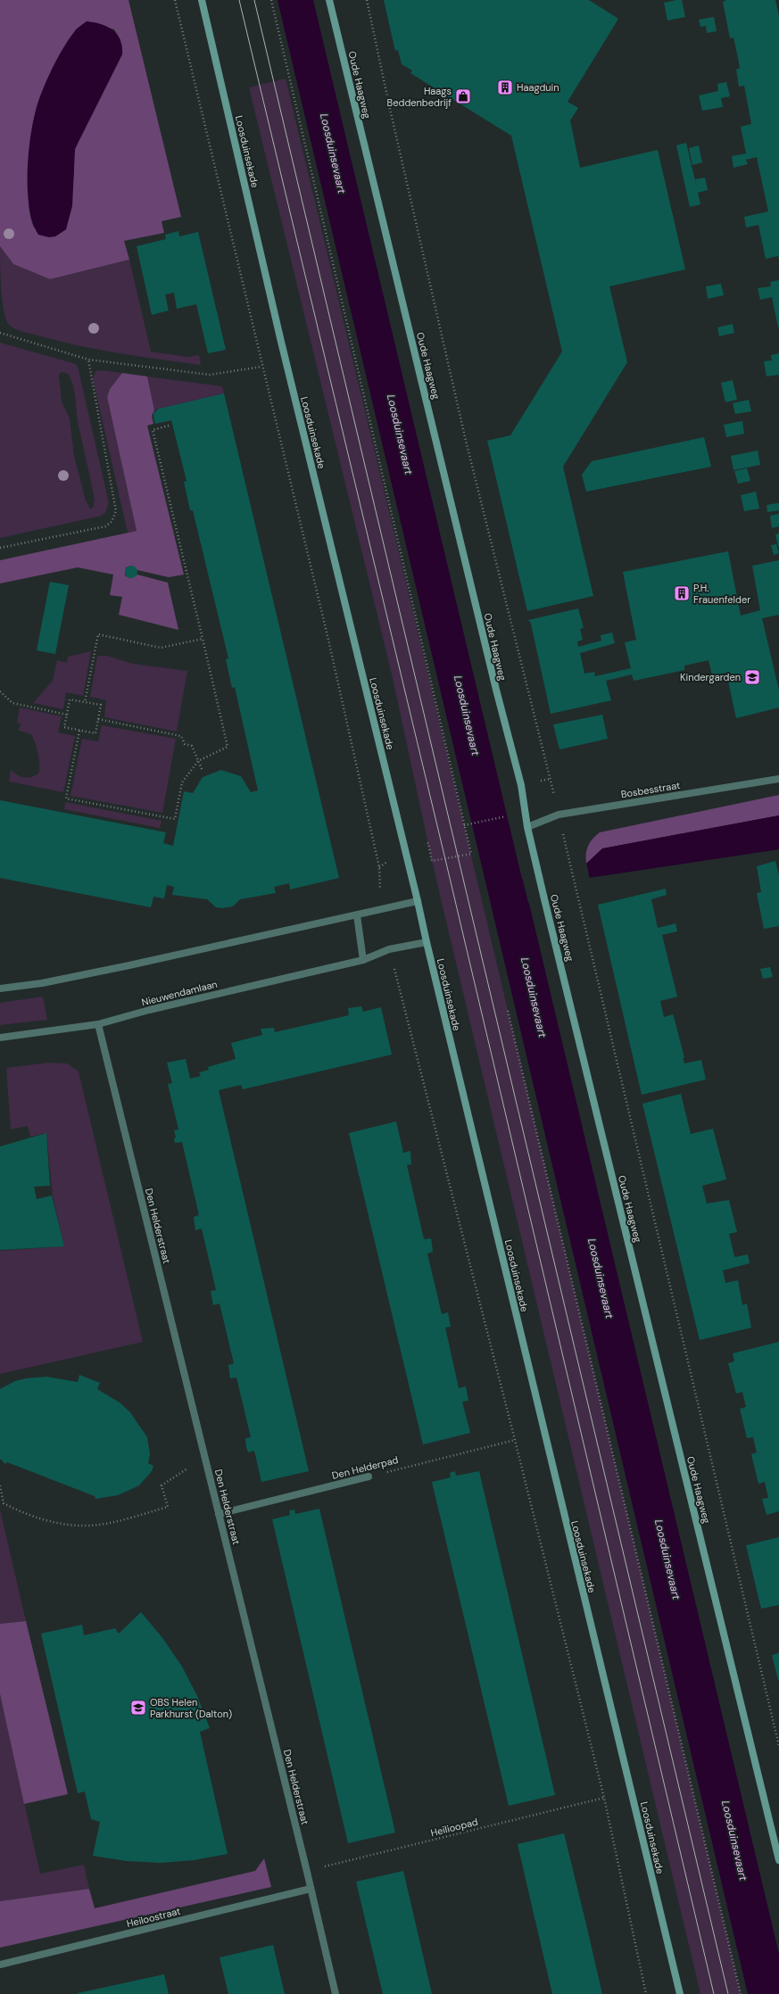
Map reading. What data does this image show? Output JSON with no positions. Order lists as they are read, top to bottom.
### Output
{
  "streets": {
    "main road": ["Oude Haagweg", "Loosduinsekade"],
    "street": [
      "Bosbesstraat",
      "Nieuwendamlaan",
      "Den Helderstraat",
      "Den Helderpad",
      "Heiloostraat"
    ],
    "path": ["Heilioopad"]
  },
  "crossings": [
    ["Oude Haagweg", "Bosbesstraat"],
    ["Loosduinsekade", "Nieuwendamlaan"],
    ["Nieuwendamlaan", "Den Helderstraat"],
    ["Den Helderstraat", "Den Helderpad"],
    ["Den Helderstraat", "Heilioopad"],
    ["Den Helderstraat", "Heiloostraat"]
  ],
  "water": ["Loosduinsevaart"],
  "places": {
    "building": ["Haagduin", "P.H. Frauenfelder"],
    "shop": ["Haags Beddenbedrijf"],
    "school or university": ["Kindergarden", "OBS Helen Parkhurst (Dalton)"]
  }
}
